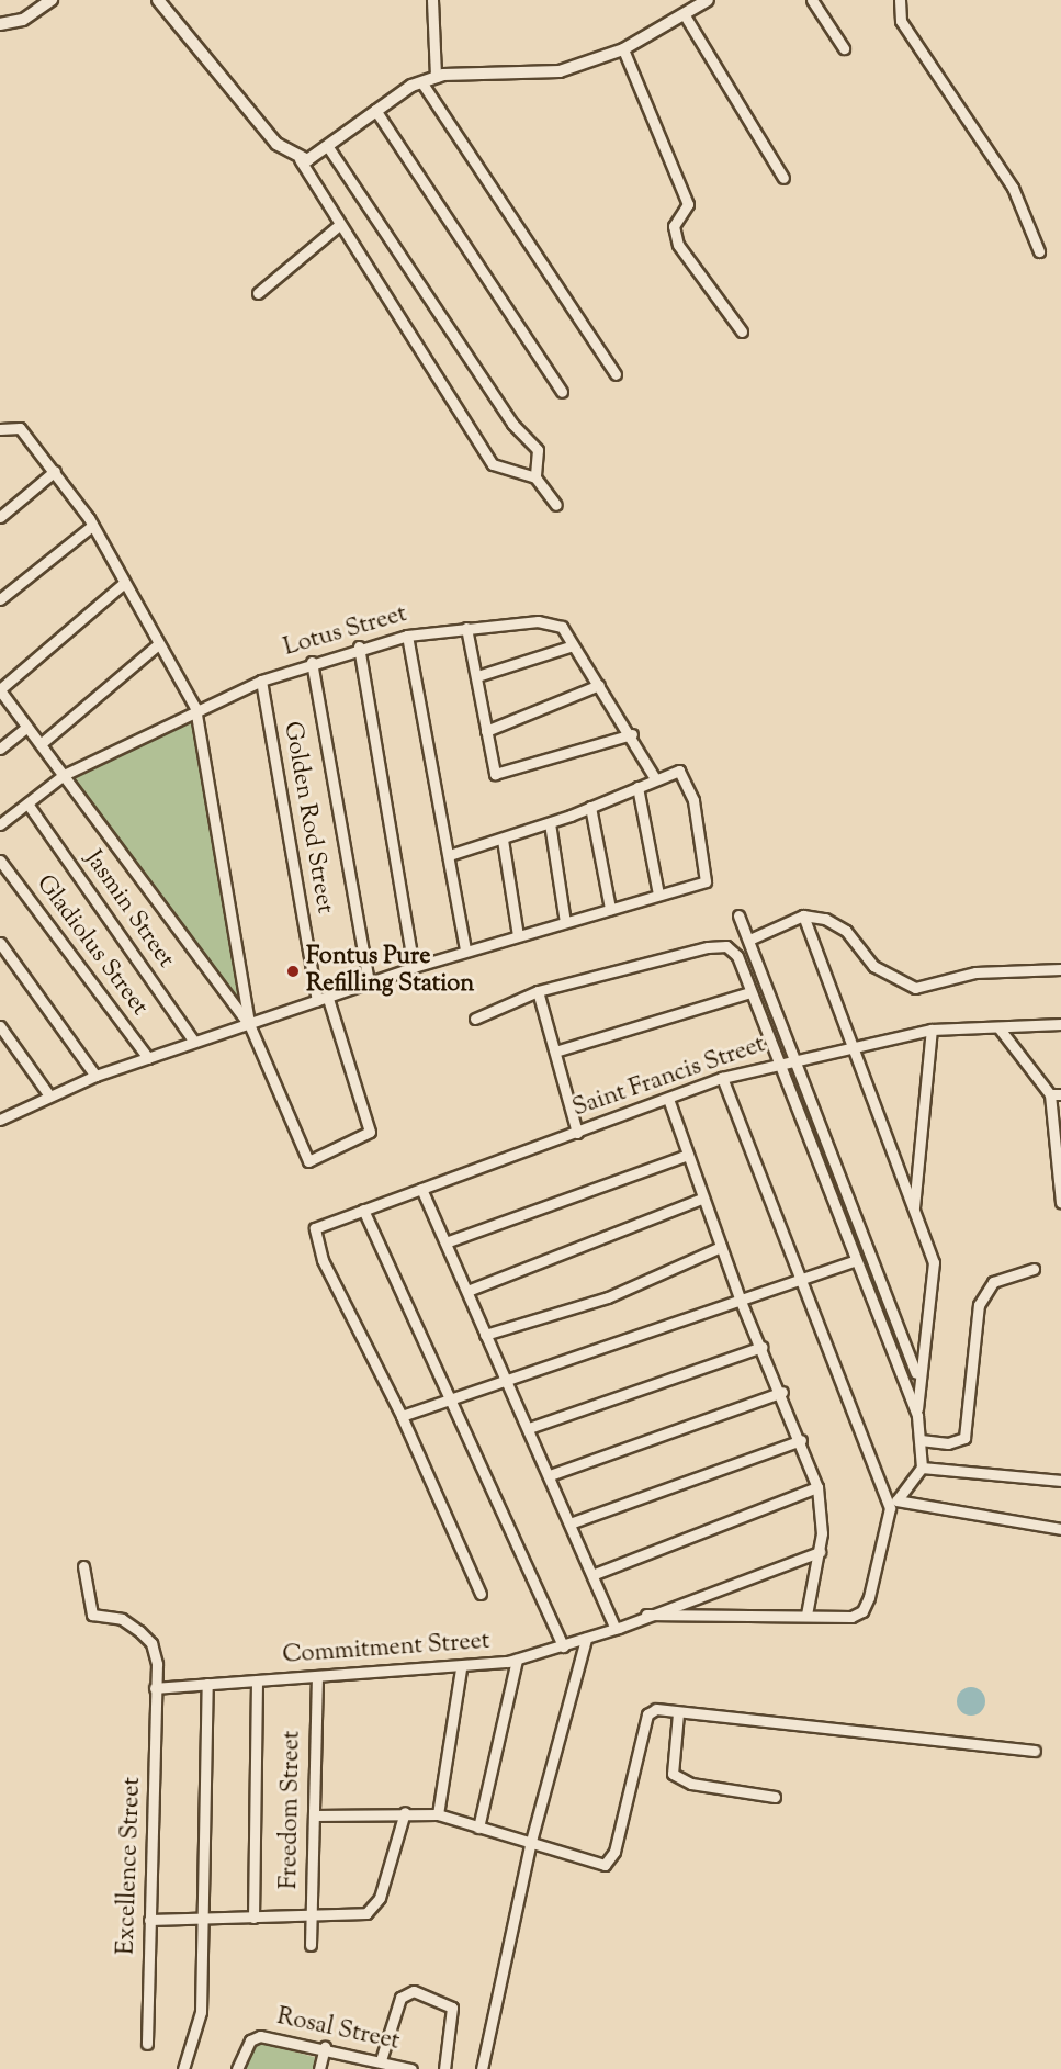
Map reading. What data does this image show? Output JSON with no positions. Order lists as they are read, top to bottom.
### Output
{
  "streets": {
    "street": [
      "Lotus Street",
      "Golden Rod Street",
      "Jasmin Street",
      "Gladiolus Street",
      "Saint Francis Street",
      "Commitment Street",
      "Freedom Street",
      "Excellence Street",
      "Rosal Street"
    ]
  },
  "crossings": [
    ["Lotus Street", "Golden Rod Street"],
    ["Lotus Street", "Jasmin Street"],
    ["Commitment Street", "Freedom Street"],
    ["Commitment Street", "Excellence Street"]
  ],
  "places": ["Fontus Pure Refilling Station"]
}
